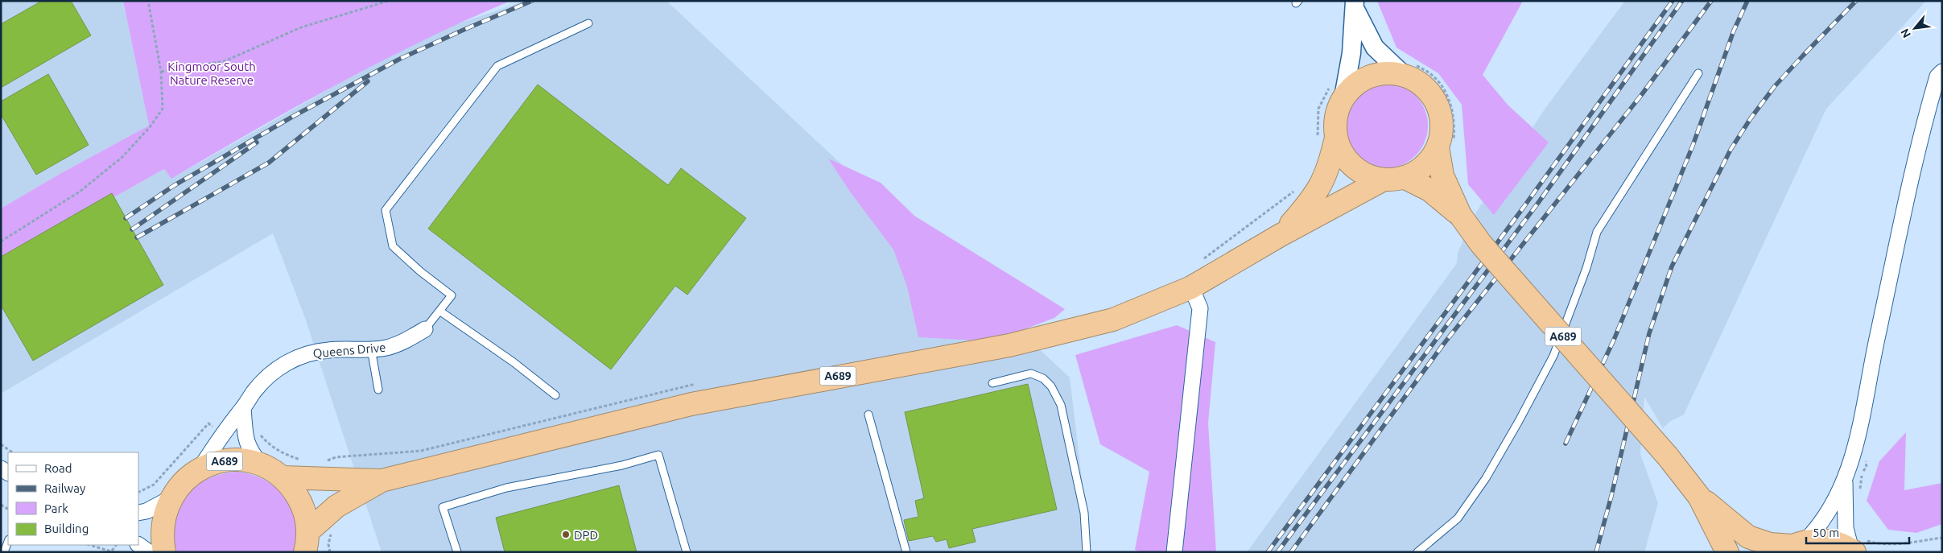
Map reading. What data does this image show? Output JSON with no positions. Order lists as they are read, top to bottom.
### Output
{
  "streets": {
    "highway": ["A689"],
    "street": ["Queens Drive"]
  },
  "crossings": [
    ["A689", "Queens Drive"]
  ],
  "parks": ["Kingmoor South Nature Reserve"],
  "places": ["DPD"],
  "legend": [
    "Road",
    "Railway",
    "Park",
    "Building"
  ],
  "scale_bar": "50 m",
  "north": "bottom left"
}
